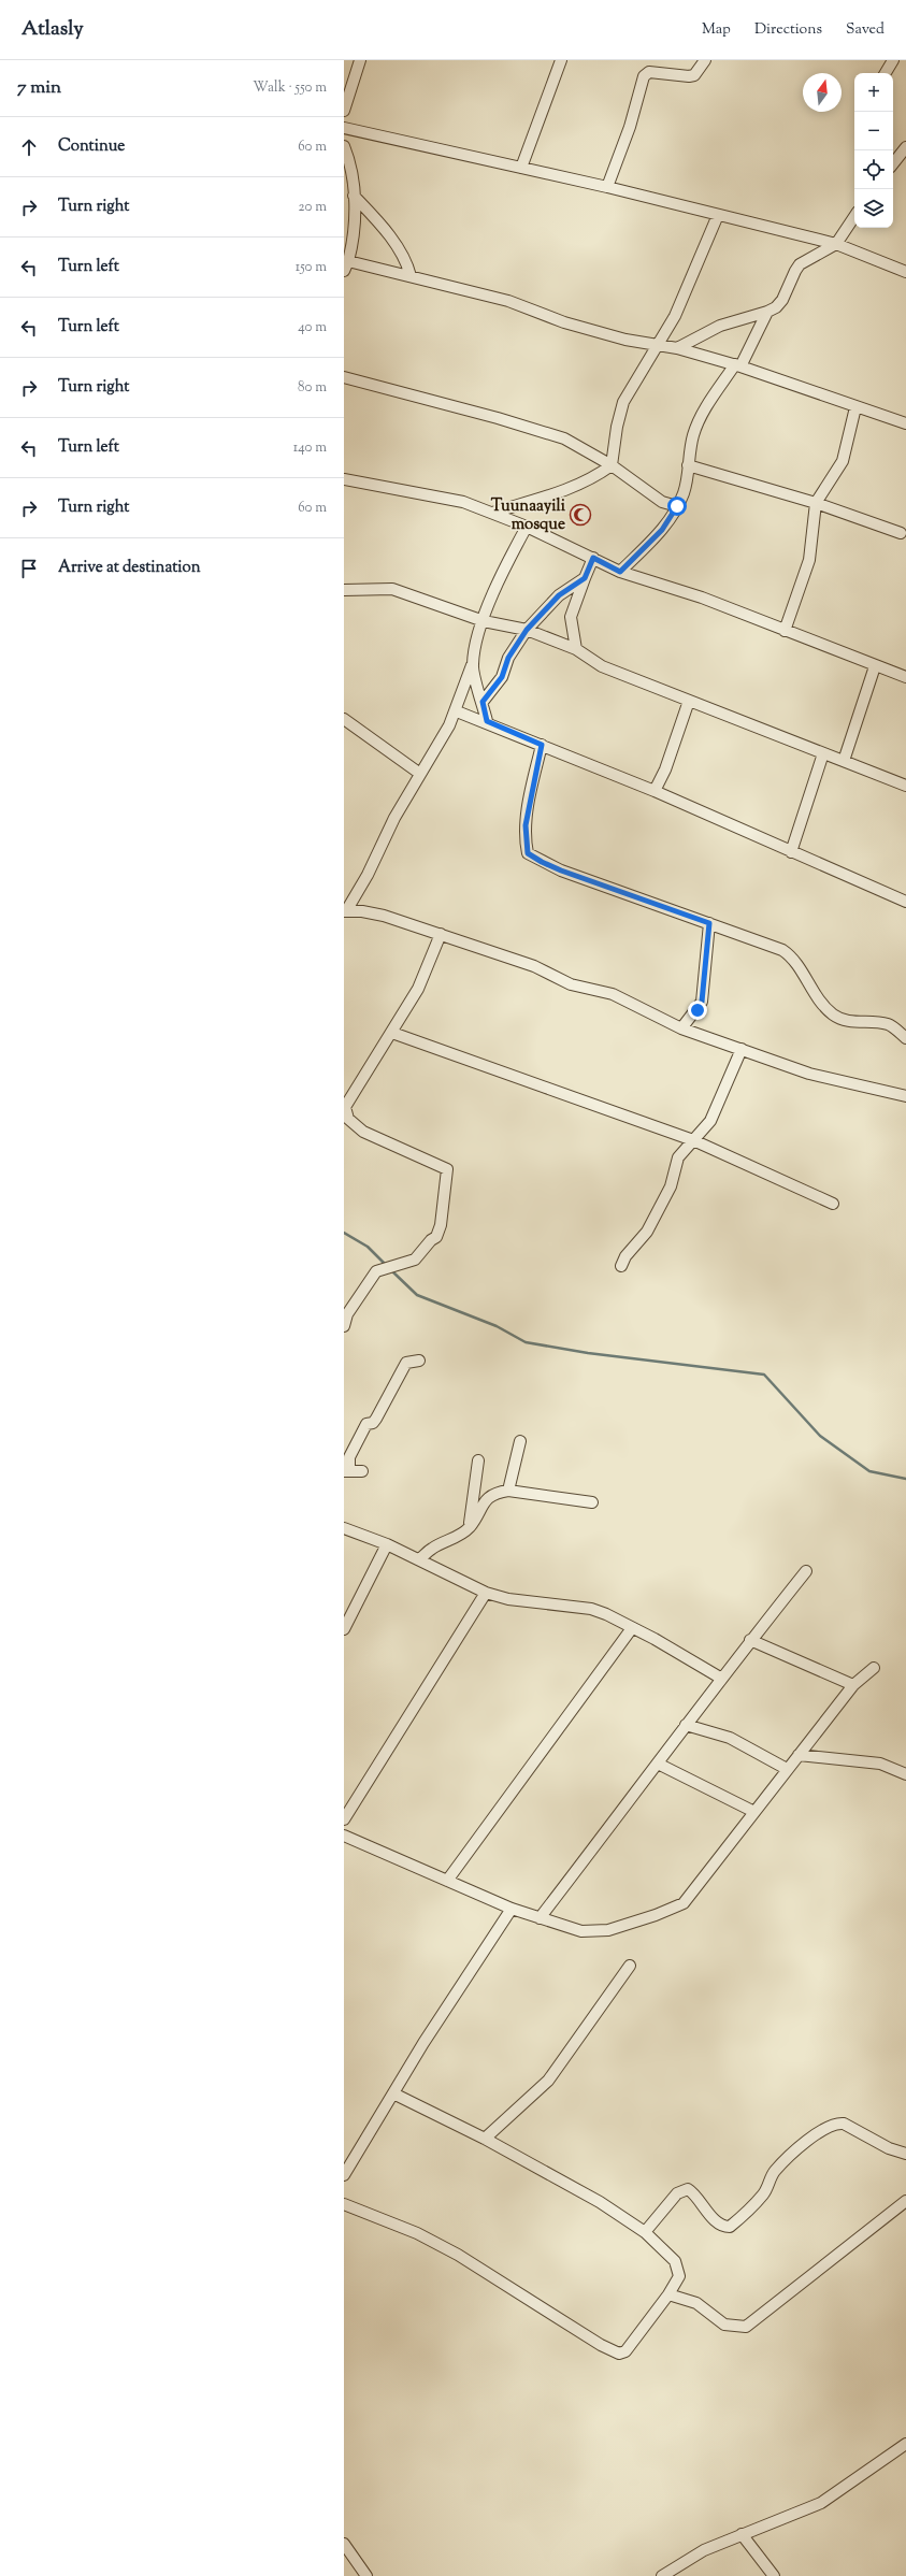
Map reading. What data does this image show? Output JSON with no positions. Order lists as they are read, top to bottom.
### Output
{
  "places": {
    "mosque": ["Tuunaayili mosque"]
  },
  "north": "top",
  "page": {
    "header": "Atlasly",
    "nav": ["Map", "Directions", "Saved"],
    "heading": ["7 min", "Walk · 550 m"],
    "map_buttons": ["+", "−"],
    "list": [
      ["Continue", "60 m"],
      ["Turn right", "20 m"],
      ["Turn left", "150 m"],
      ["Turn left", "40 m"],
      ["Turn right", "80 m"],
      ["Turn left", "140 m"],
      ["Turn right", "60 m"],
      "Arrive at destination"
    ]
  }
}
